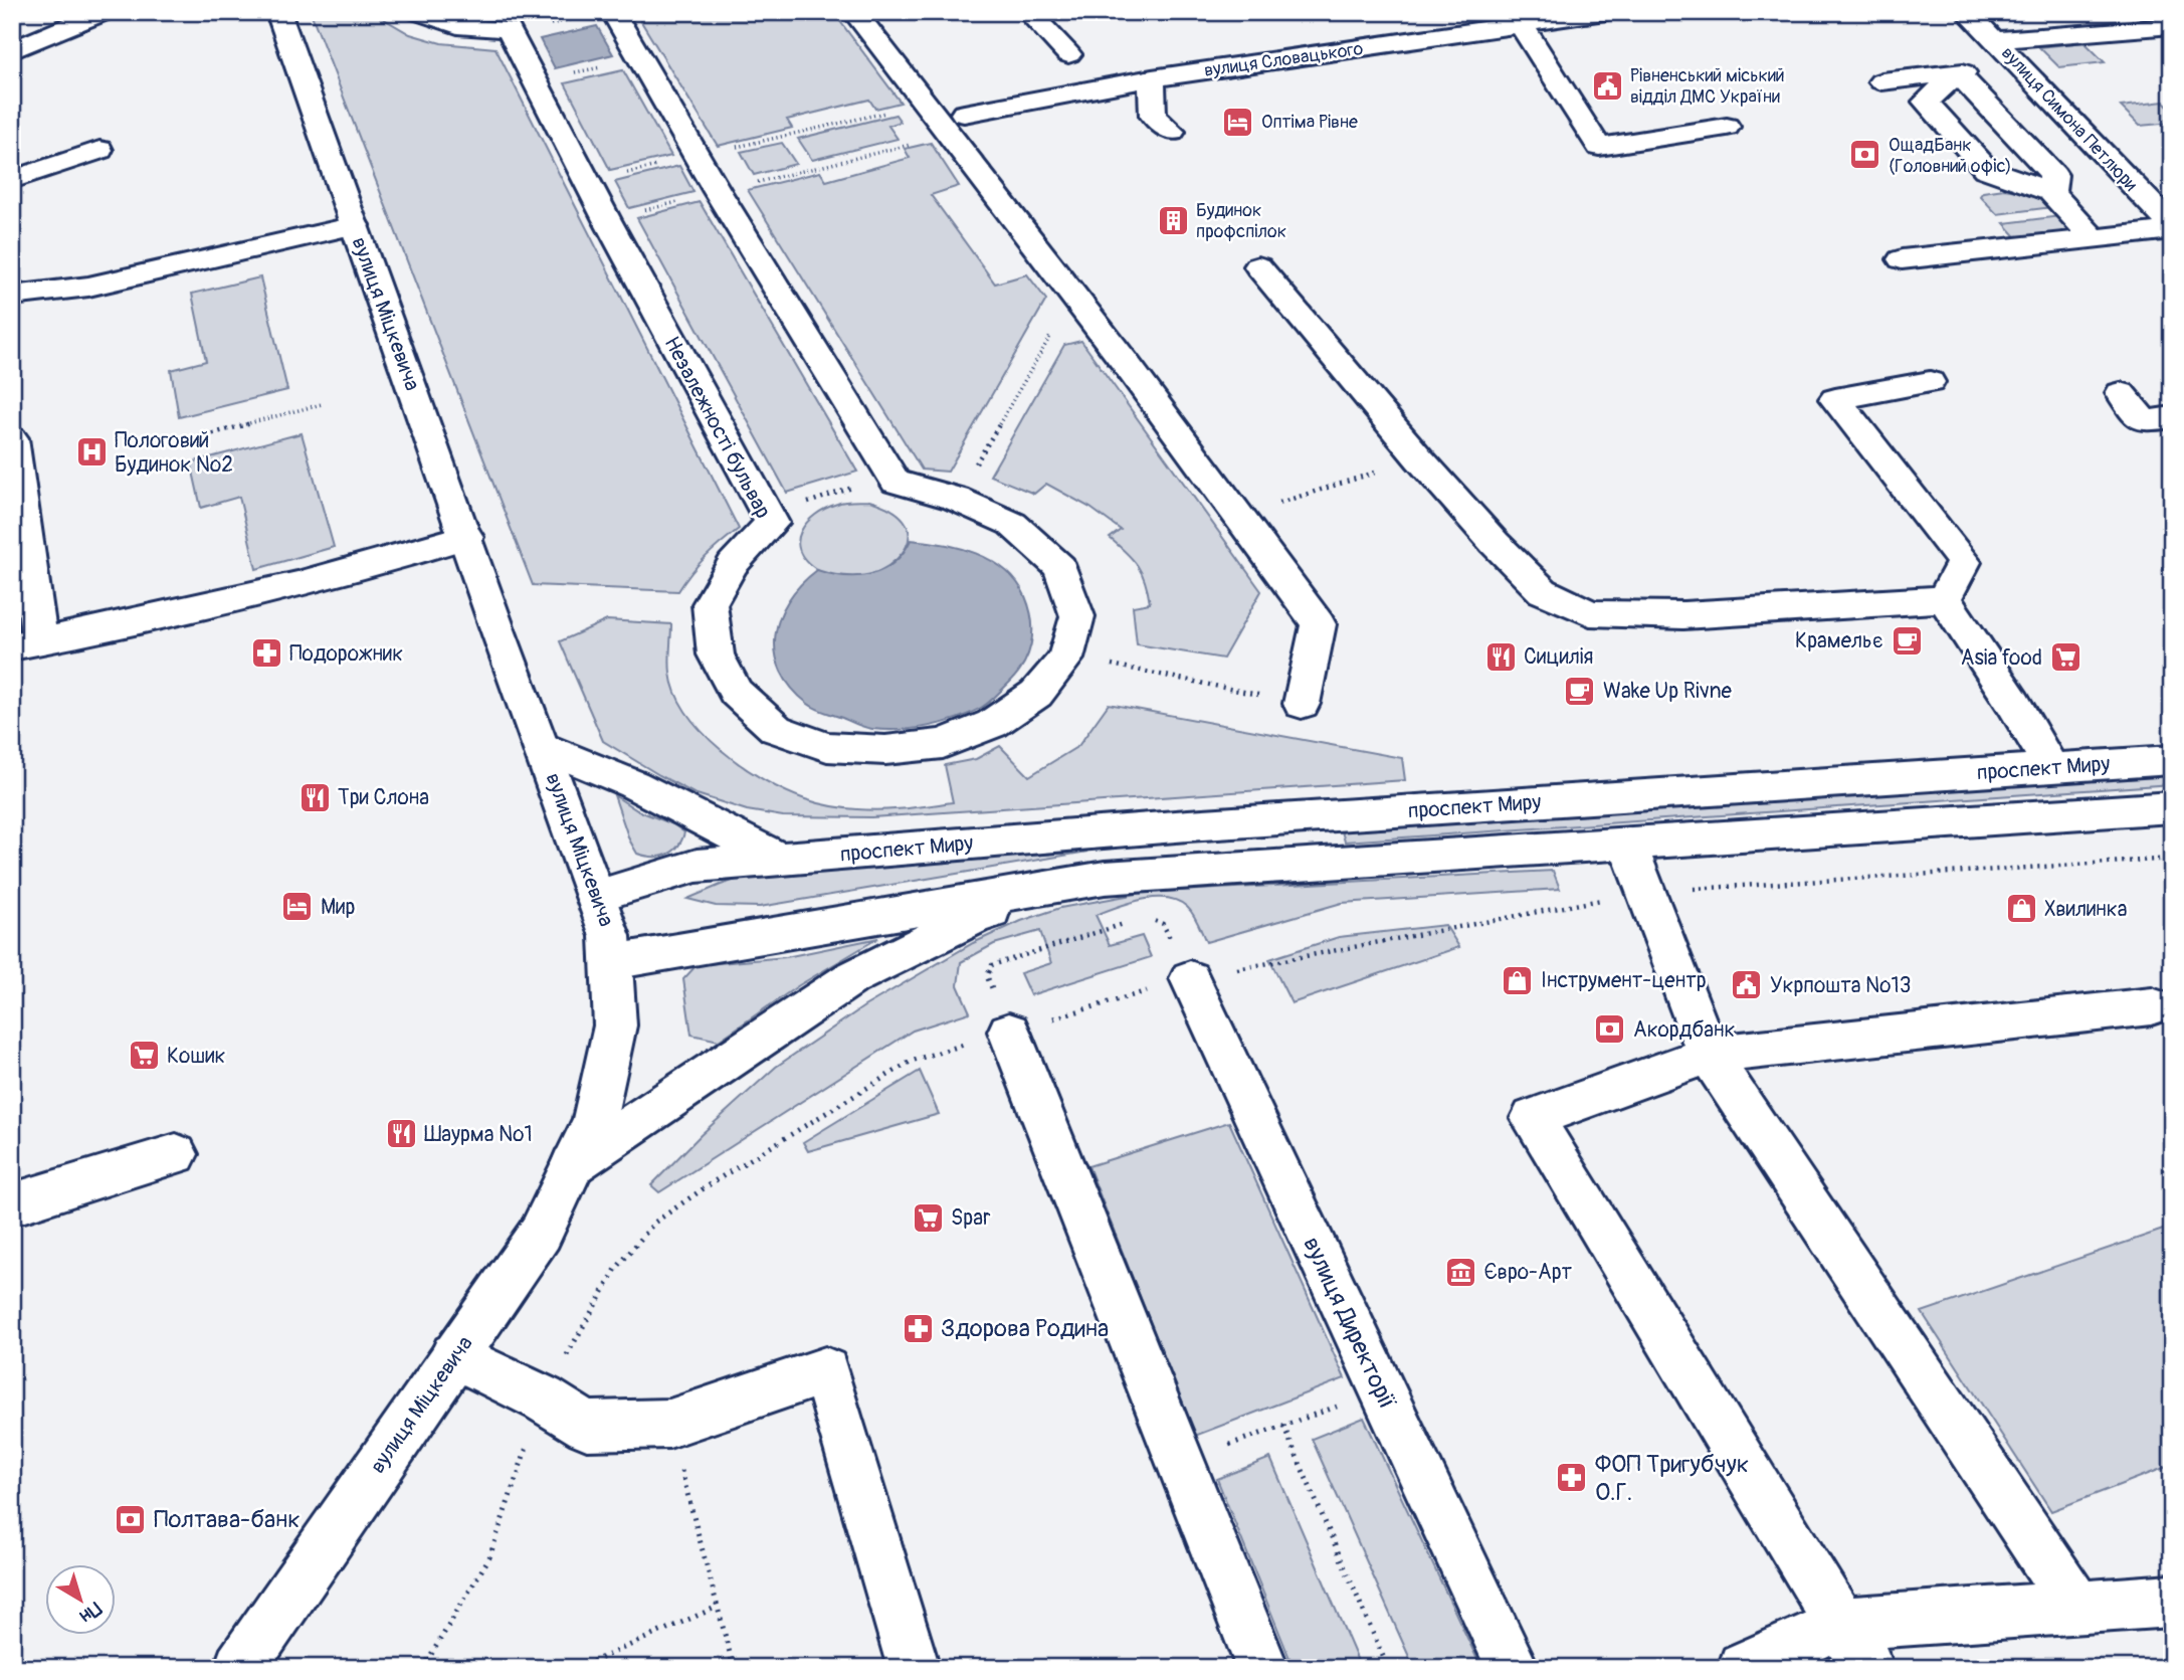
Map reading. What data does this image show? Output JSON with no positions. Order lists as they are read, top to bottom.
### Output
{
  "streets": {
    "street": [
      "вулиця Словацького",
      "вулиця Симона Петлюри",
      "вулиця Міцкевича",
      "Незалежності бульвар",
      "проспект Миру",
      "вулиця Директорії"
    ]
  },
  "crossings": [
    ["вулиця Міцкевича", "проспект Миру"]
  ],
  "places": {
    "public building": ["Рівненський міський відділ ДМС України", "Укрпошта №13"],
    "hotel": ["Оптіма Рівне", "Мир"],
    "bank": ["ОщадБанк (Головний офіс)", "Акордбанк", "Полтава-банк"],
    "building": ["Будинок профспілок"],
    "hospital": ["Пологовий Будинок №2"],
    "cafe": ["Крамельє", "Wake Up Rivne"],
    "pharmacy": ["Подорожник", "Здорова Родина", "ФОП Тригубчук О.Г."],
    "restaurant": ["Сицилія", "Три Слона", "Шаурма №1"],
    "supermarket": ["Asia food", "Кошик", "Spar"],
    "shop": ["Хвилинка", "Інструмент-центр"],
    "museum": ["Євро-Арт"]
  },
  "north": "bottom right"
}
